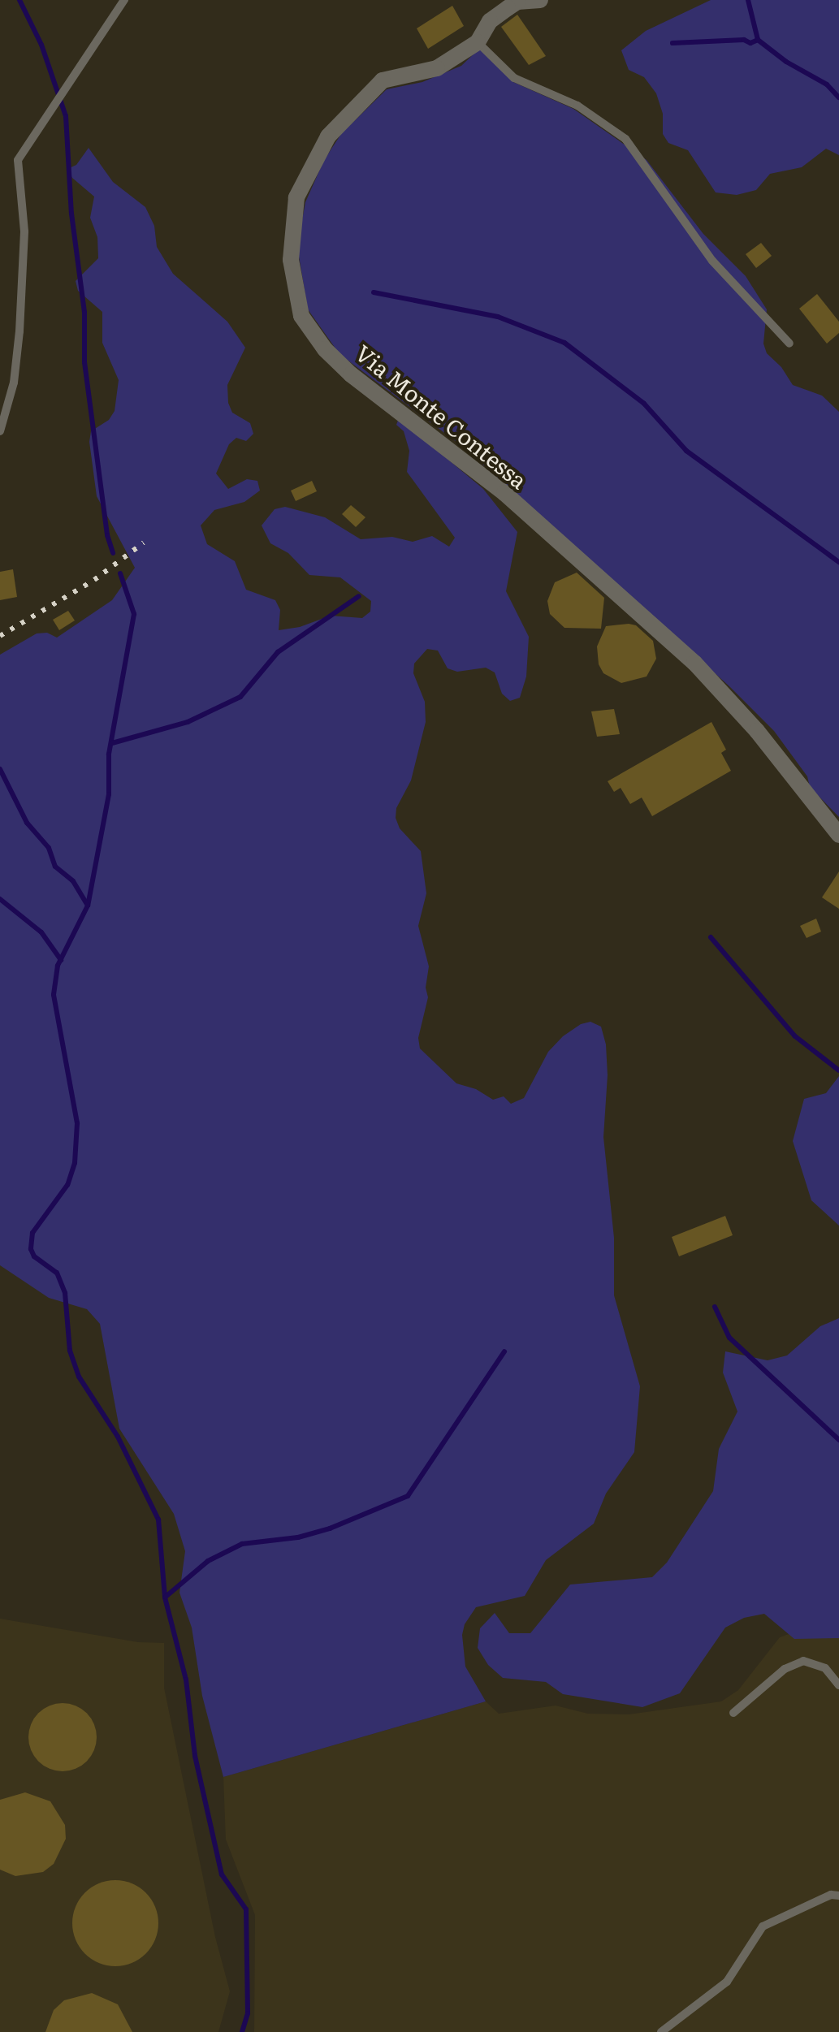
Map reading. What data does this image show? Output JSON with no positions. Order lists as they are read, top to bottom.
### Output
{
  "streets": {
    "street": ["Via Monte Contessa"]
  }
}
